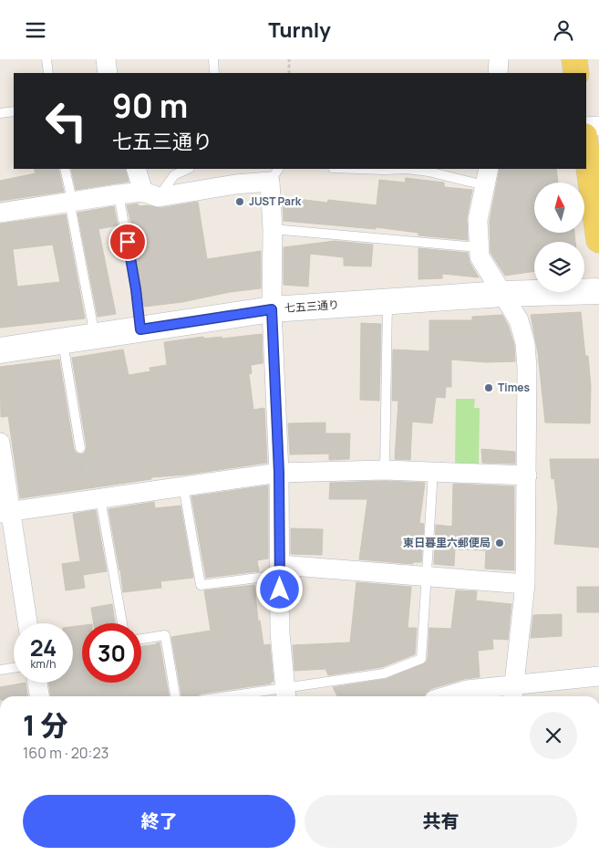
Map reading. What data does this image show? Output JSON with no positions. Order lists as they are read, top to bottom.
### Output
{
  "streets": {
    "street": ["七五三通り"]
  },
  "places": ["JUST Park", "Times", "東日暮里六郵便局"],
  "north": "top",
  "page": {
    "header": "Turnly",
    "turn": ["90 m", "七五三通り"],
    "speed": "24 km/h",
    "limit": "30",
    "heading": ["1 分", "160 m · 20:23"],
    "buttons": ["終了", "共有"]
  }
}
